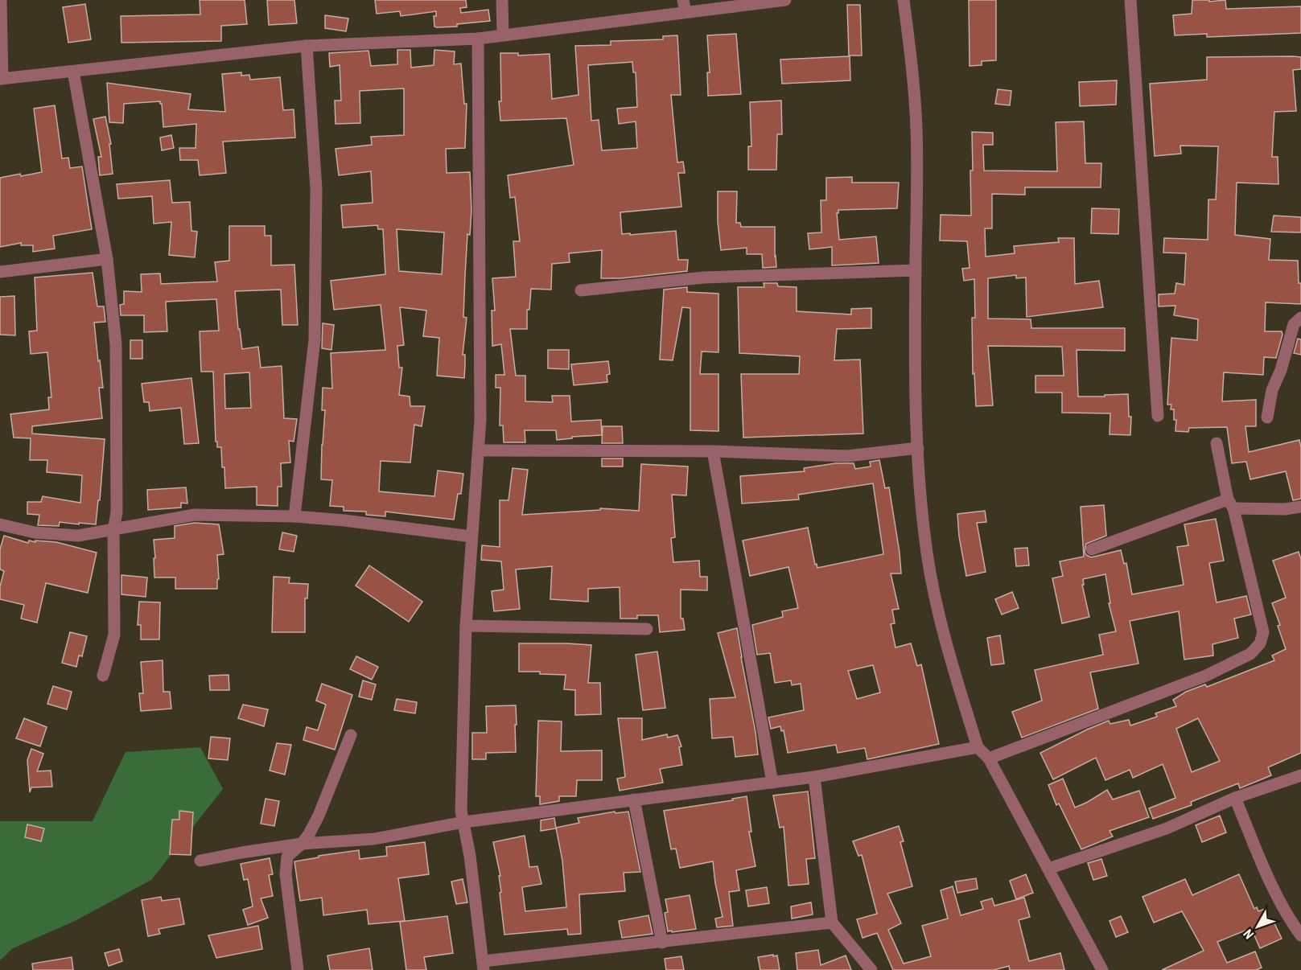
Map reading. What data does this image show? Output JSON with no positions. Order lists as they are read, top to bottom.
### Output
{
  "north": "bottom left"
}
